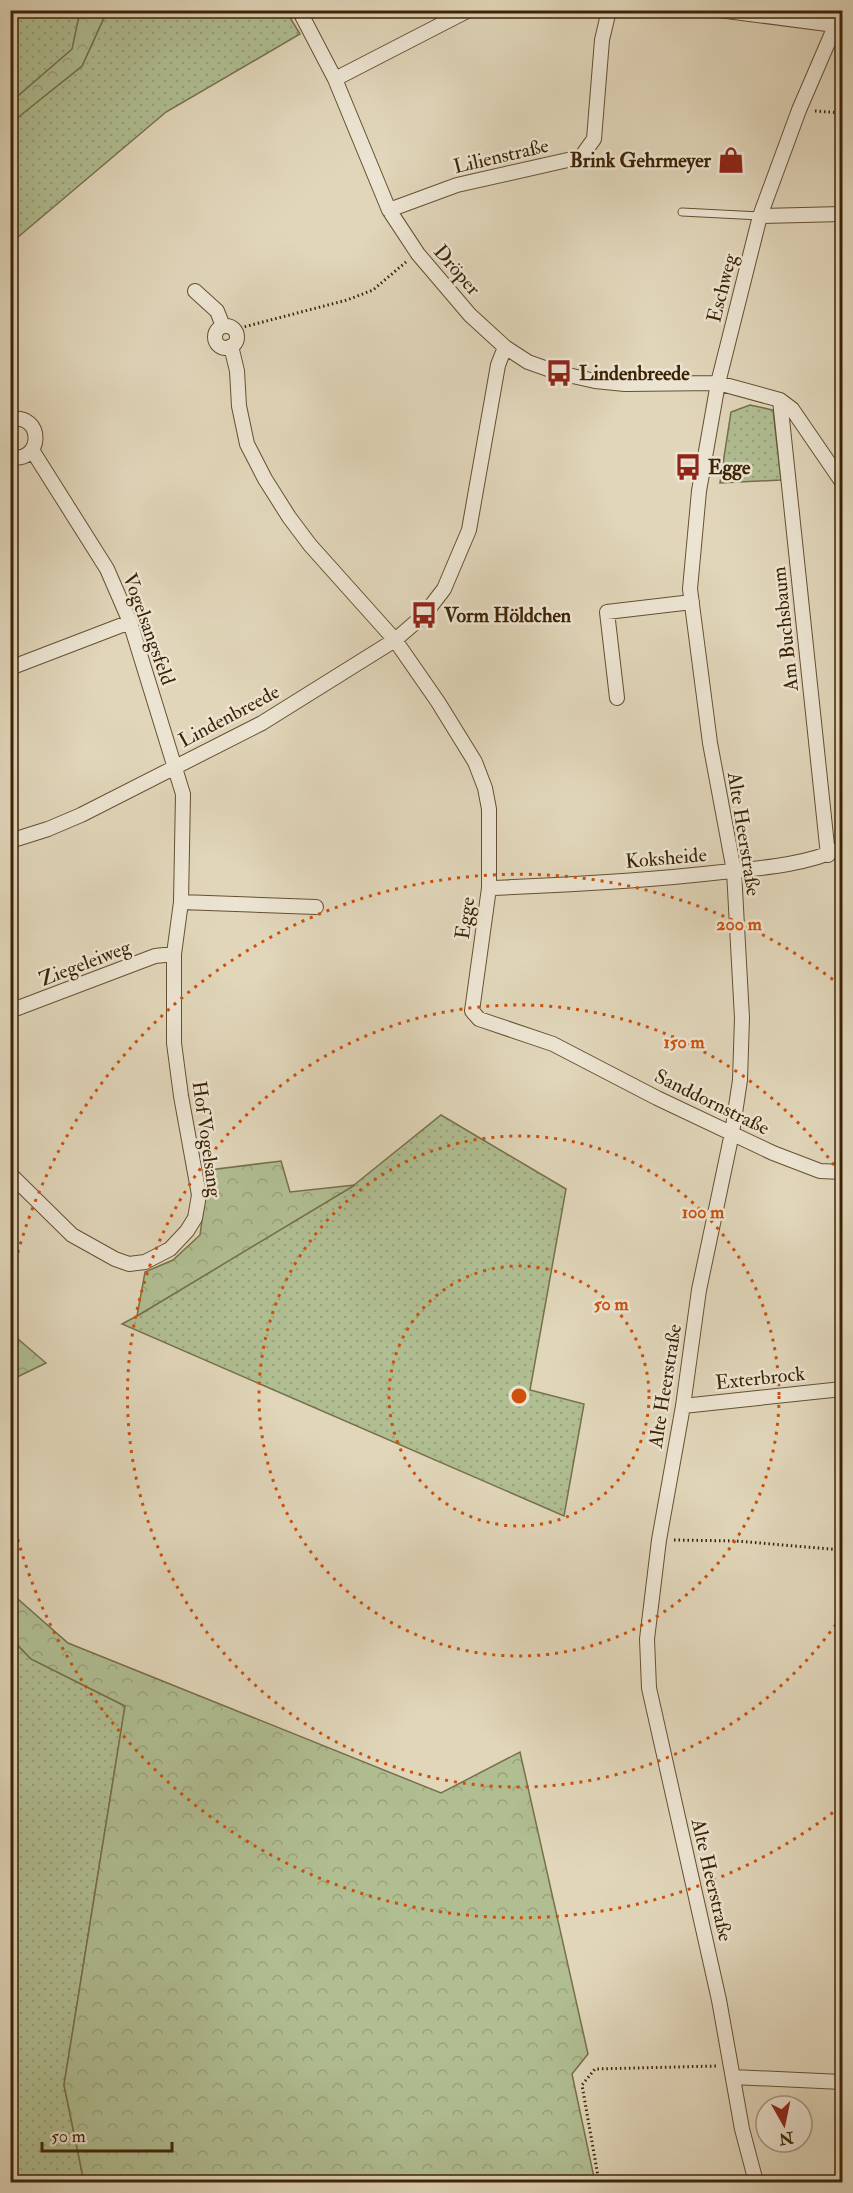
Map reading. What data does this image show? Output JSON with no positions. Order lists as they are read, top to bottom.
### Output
{
  "streets": {
    "street": [
      "Lilienstraße",
      "Dröper",
      "Eschweg",
      "Vogelsangsfeld",
      "Am Buchsbaum",
      "Lindenbreede",
      "Alte Heerstraße",
      "Koksheide",
      "Egge",
      "Ziegeleiweg",
      "Sanddornstraße",
      "Hof Vogelsang",
      "Exterbrock"
    ]
  },
  "crossings": [
    ["Lilienstraße", "Dröper"],
    ["Dröper", "Eschweg"],
    ["Dröper", "Am Buchsbaum"],
    ["Dröper", "Lindenbreede"],
    ["Eschweg", "Alte Heerstraße"],
    ["Vogelsangsfeld", "Lindenbreede"],
    ["Vogelsangsfeld", "Hof Vogelsang"],
    ["Am Buchsbaum", "Koksheide"],
    ["Lindenbreede", "Egge"],
    ["Lindenbreede", "Hof Vogelsang"],
    ["Alte Heerstraße", "Koksheide"],
    ["Alte Heerstraße", "Sanddornstraße"],
    ["Alte Heerstraße", "Exterbrock"],
    ["Koksheide", "Egge"],
    ["Egge", "Sanddornstraße"],
    ["Ziegeleiweg", "Hof Vogelsang"]
  ],
  "places": {
    "shop": ["Brink Gehrmeyer"],
    "bus stop": ["Lindenbreede", "Egge", "Vorm Höldchen"]
  },
  "scale_bar": "50 m",
  "north": "bottom",
  "rings": [
    "200 m",
    "150 m",
    "100 m",
    "50 m"
  ]
}
